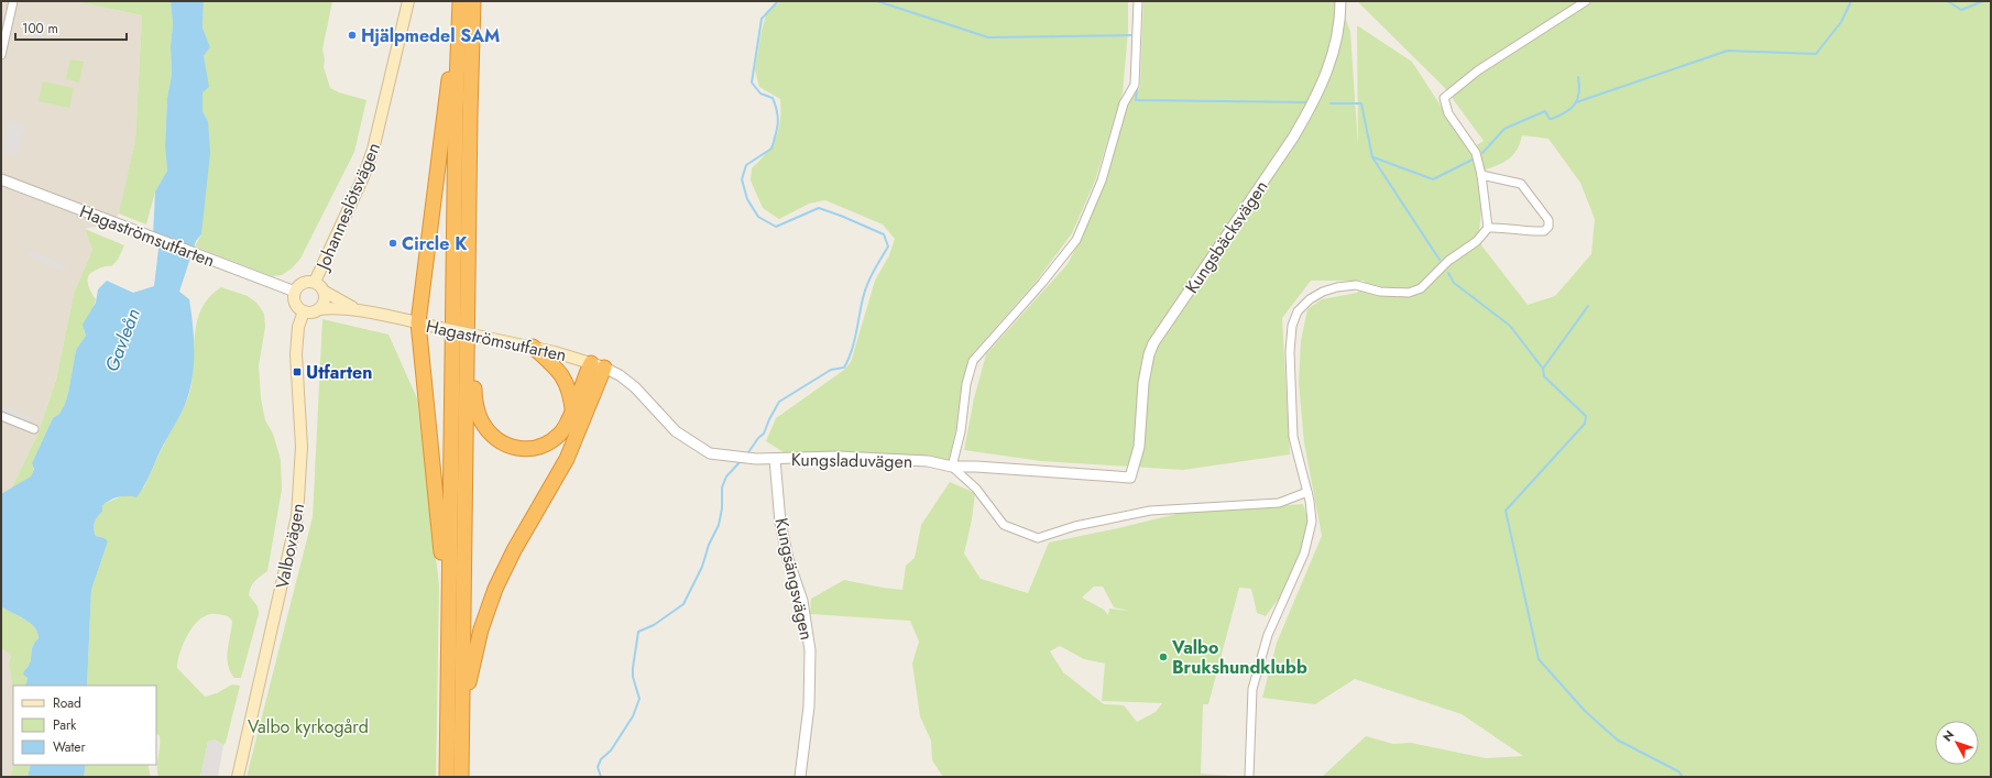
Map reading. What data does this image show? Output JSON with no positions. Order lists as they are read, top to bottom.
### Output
{
  "streets": {
    "main road": ["Johanneslötsvägen", "Hagaströmsutfarten", "Valbovägen"],
    "street": ["Kungsbäcksvägen", "Kungsladuvägen", "Kungsängsvägen"]
  },
  "crossings": [
    ["Johanneslötsvägen", "Hagaströmsutfarten"],
    ["Johanneslötsvägen", "Valbovägen"],
    ["Hagaströmsutfarten", "Kungsladuvägen"],
    ["Hagaströmsutfarten", "Valbovägen"],
    ["Kungsbäcksvägen", "Kungsladuvägen"],
    ["Kungsladuvägen", "Kungsängsvägen"]
  ],
  "water": ["Gavleån"],
  "parks": ["Valbo kyrkogård"],
  "places": {
    "other": ["Hjälpmedel SAM", "Circle K", "Valbo Brukshundklubb"],
    "transit": ["Utfarten"]
  },
  "legend": ["Road", "Park", "Water"],
  "scale_bar": "100 m",
  "north": "top left"
}
